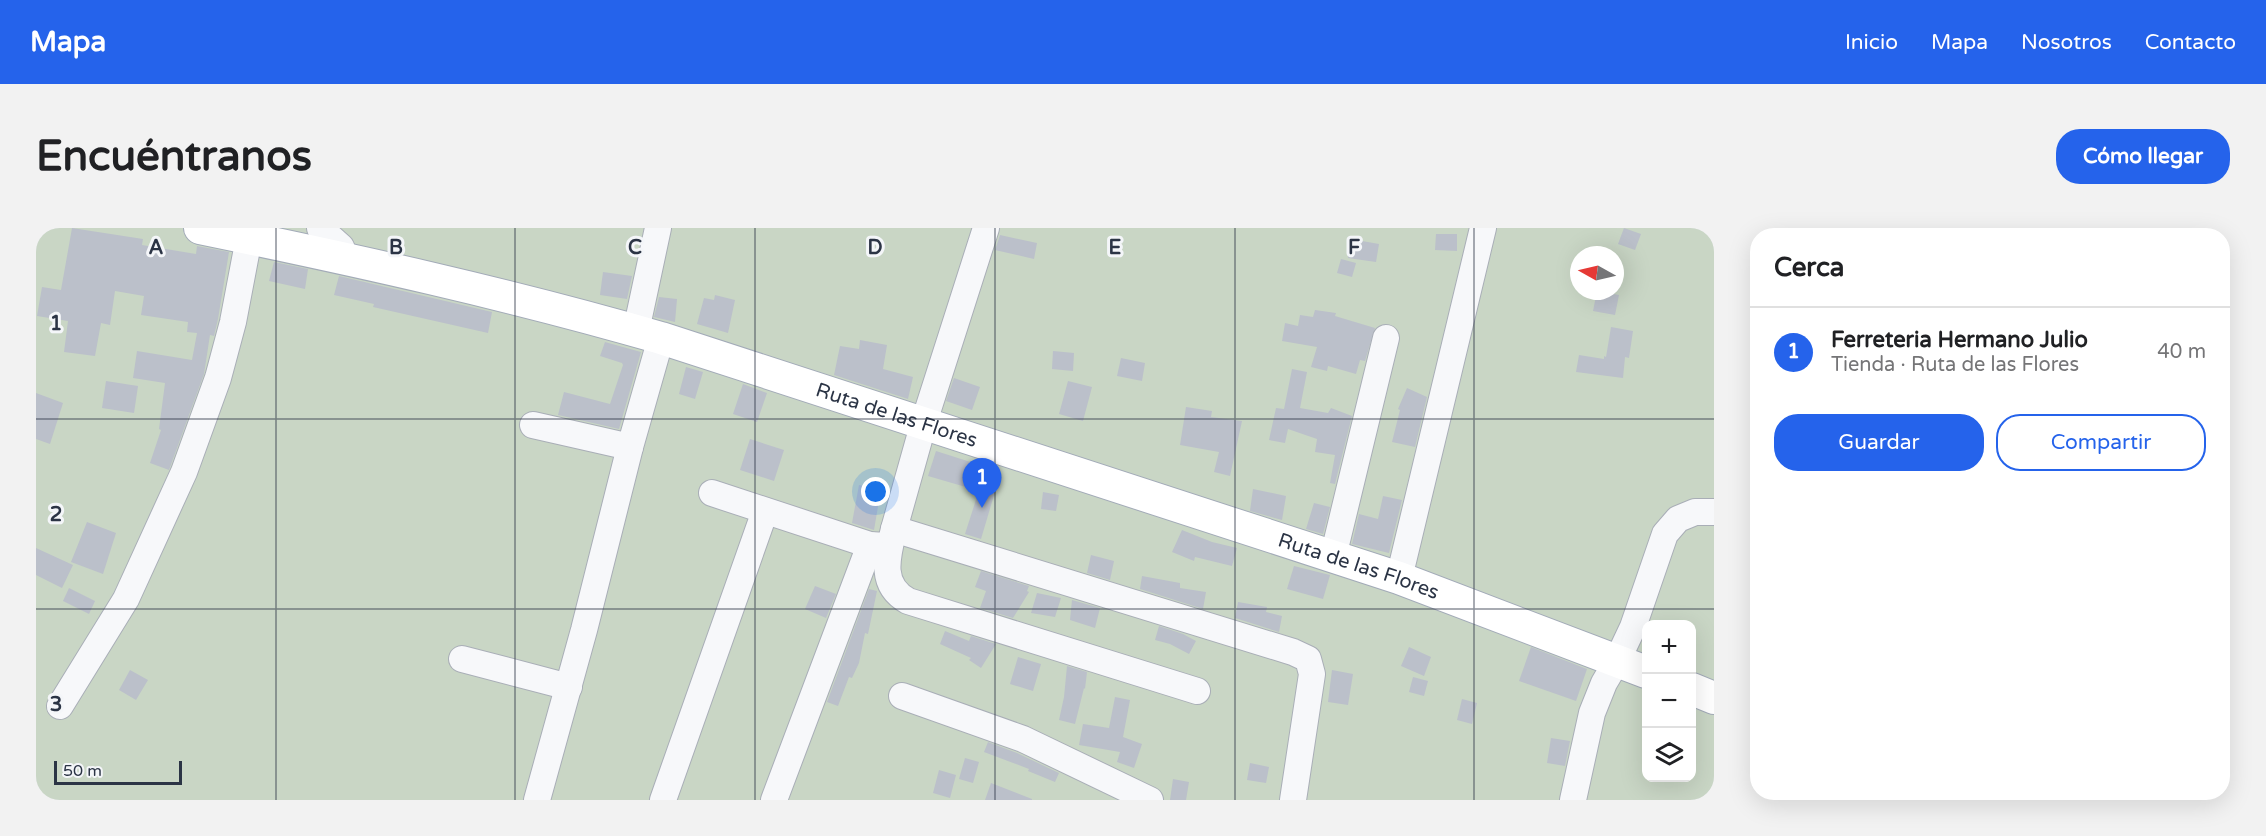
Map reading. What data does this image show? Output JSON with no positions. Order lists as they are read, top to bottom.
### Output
{
  "streets": {
    "main road": ["Ruta de las Flores"]
  },
  "scale_bar": "50 m",
  "north": "left",
  "page": {
    "header": "Mapa",
    "nav": [
      "Inicio",
      "Mapa",
      "Nosotros",
      "Contacto"
    ],
    "buttons": [
      "Cómo llegar",
      ["Guardar", "Compartir"]
    ],
    "title": "Encuéntranos",
    "heading": "Cerca",
    "list": [
      {
        "mark": "1",
        "name": "Ferreteria Hermano Julio",
        "note": "Tienda · Ruta de las Flores",
        "value": "40 m"
      }
    ],
    "pins": "1",
    "map_buttons": ["+", "−"],
    "scale": "50 m"
  },
  "grid": {
    "columns": [
      "A",
      "B",
      "C",
      "D",
      "E",
      "F"
    ],
    "rows": ["1", "2", "3"]
  }
}
